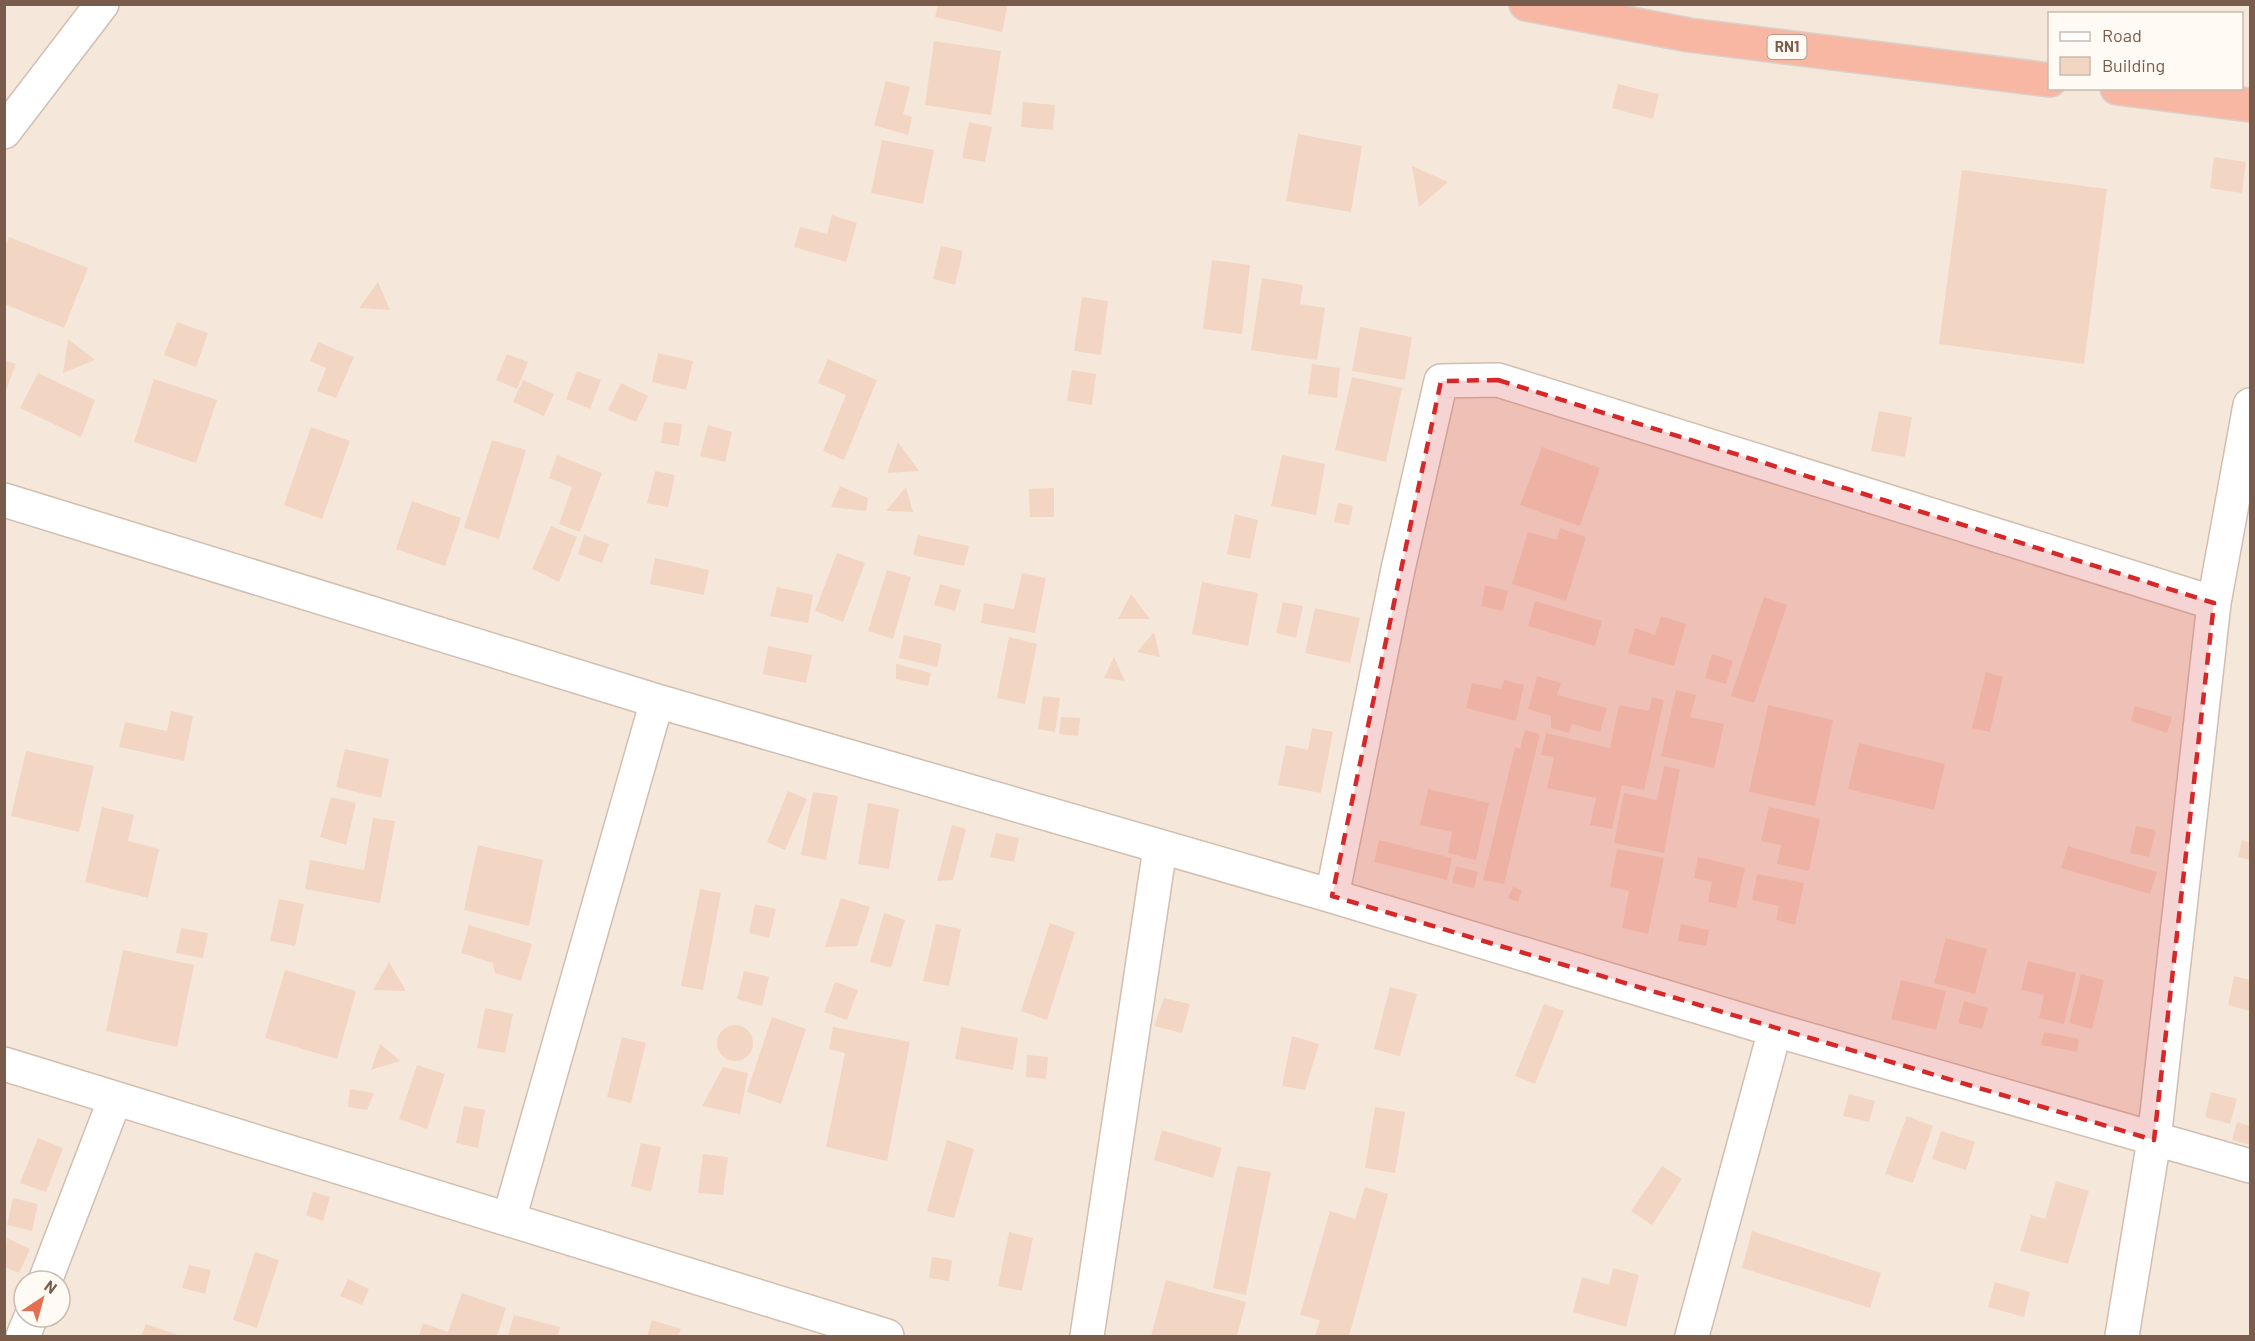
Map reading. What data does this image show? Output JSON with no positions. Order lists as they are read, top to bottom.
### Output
{
  "streets": {
    "highway": ["RN1"]
  },
  "legend": ["Road", "Building"],
  "north": "top right"
}
